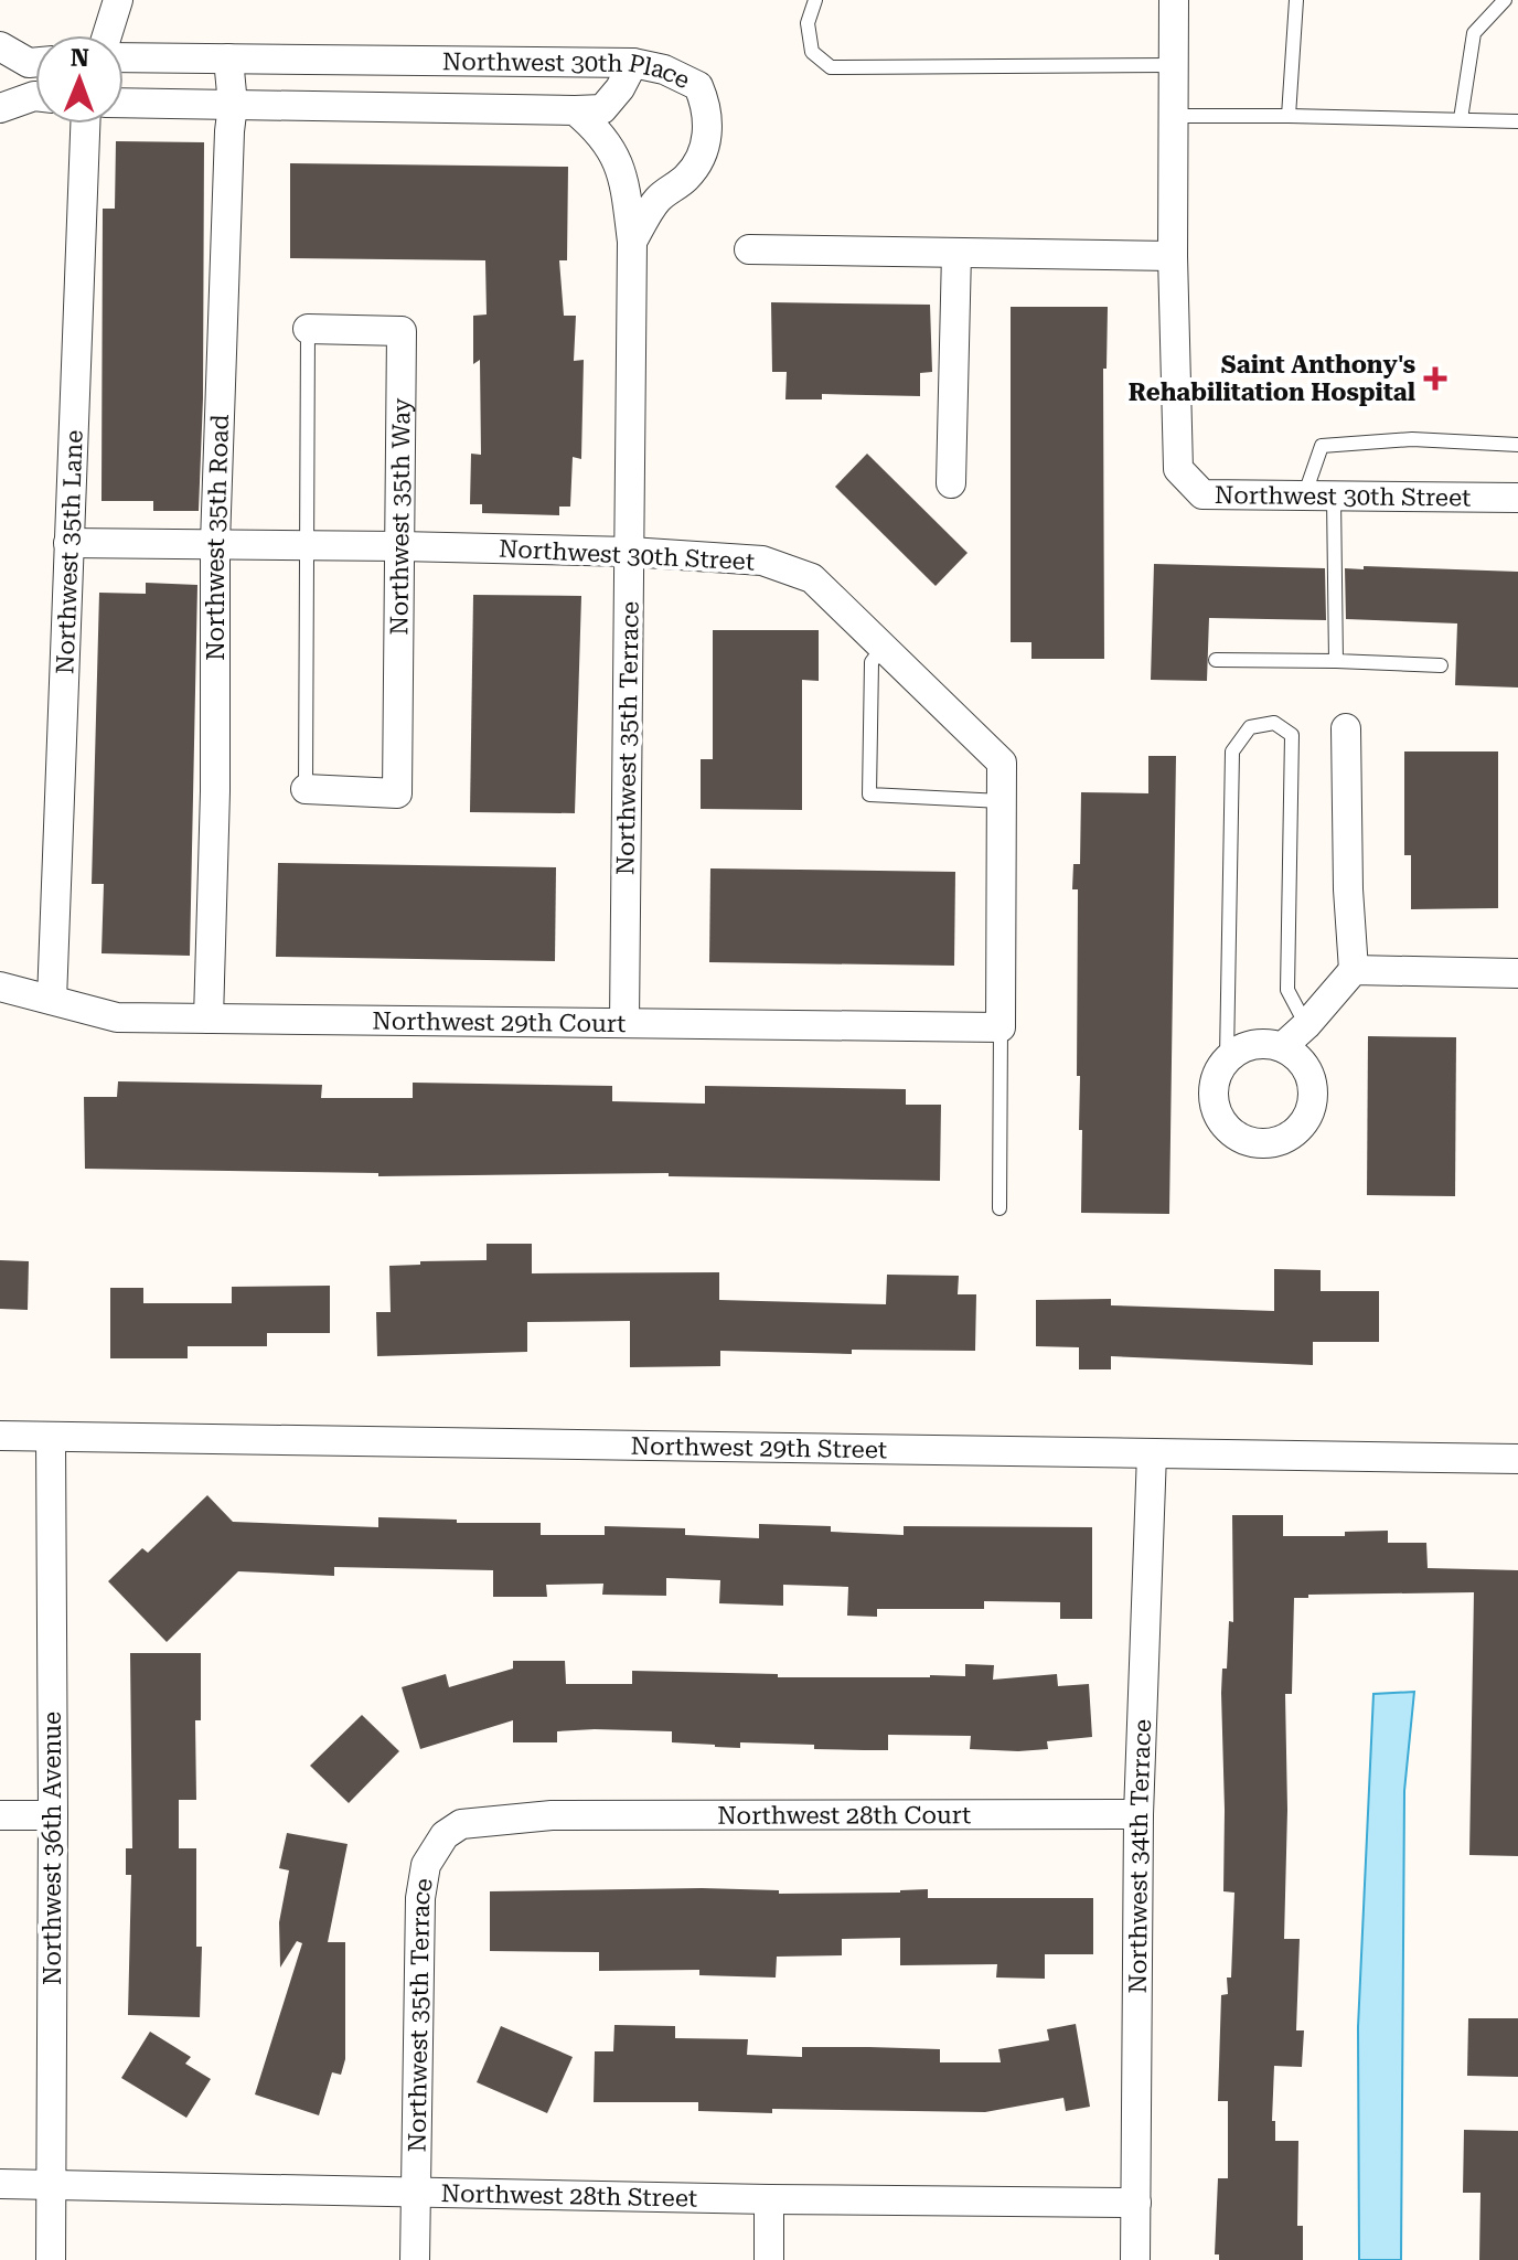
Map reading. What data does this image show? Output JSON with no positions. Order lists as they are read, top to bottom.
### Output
{
  "streets": {
    "street": [
      "Northwest 30th Place",
      "Northwest 30th Street",
      "Northwest 35th Way",
      "Northwest 35th Road",
      "Northwest 35th Lane",
      "Northwest 35th Terrace",
      "Northwest 29th Court",
      "Northwest 29th Street",
      "Northwest 28th Court",
      "Northwest 36th Avenue",
      "Northwest 34th Terrace",
      "Northwest 28th Street"
    ]
  },
  "crossings": [
    ["Northwest 30th Place", "Northwest 35th Road"],
    ["Northwest 30th Place", "Northwest 35th Terrace"],
    ["Northwest 30th Street", "Northwest 35th Way"],
    ["Northwest 30th Street", "Northwest 35th Road"],
    ["Northwest 30th Street", "Northwest 35th Lane"],
    ["Northwest 30th Street", "Northwest 35th Terrace"],
    ["Northwest 30th Street", "Northwest 29th Court"],
    ["Northwest 35th Road", "Northwest 29th Court"],
    ["Northwest 35th Lane", "Northwest 29th Court"],
    ["Northwest 35th Terrace", "Northwest 29th Court"],
    ["Northwest 35th Terrace", "Northwest 28th Court"],
    ["Northwest 35th Terrace", "Northwest 28th Street"],
    ["Northwest 29th Street", "Northwest 36th Avenue"],
    ["Northwest 29th Street", "Northwest 34th Terrace"],
    ["Northwest 28th Court", "Northwest 34th Terrace"],
    ["Northwest 36th Avenue", "Northwest 28th Street"],
    ["Northwest 34th Terrace", "Northwest 28th Street"]
  ],
  "places": {
    "health": ["Saint Anthony's Rehabilitation Hospital"]
  },
  "north": "top"
}
